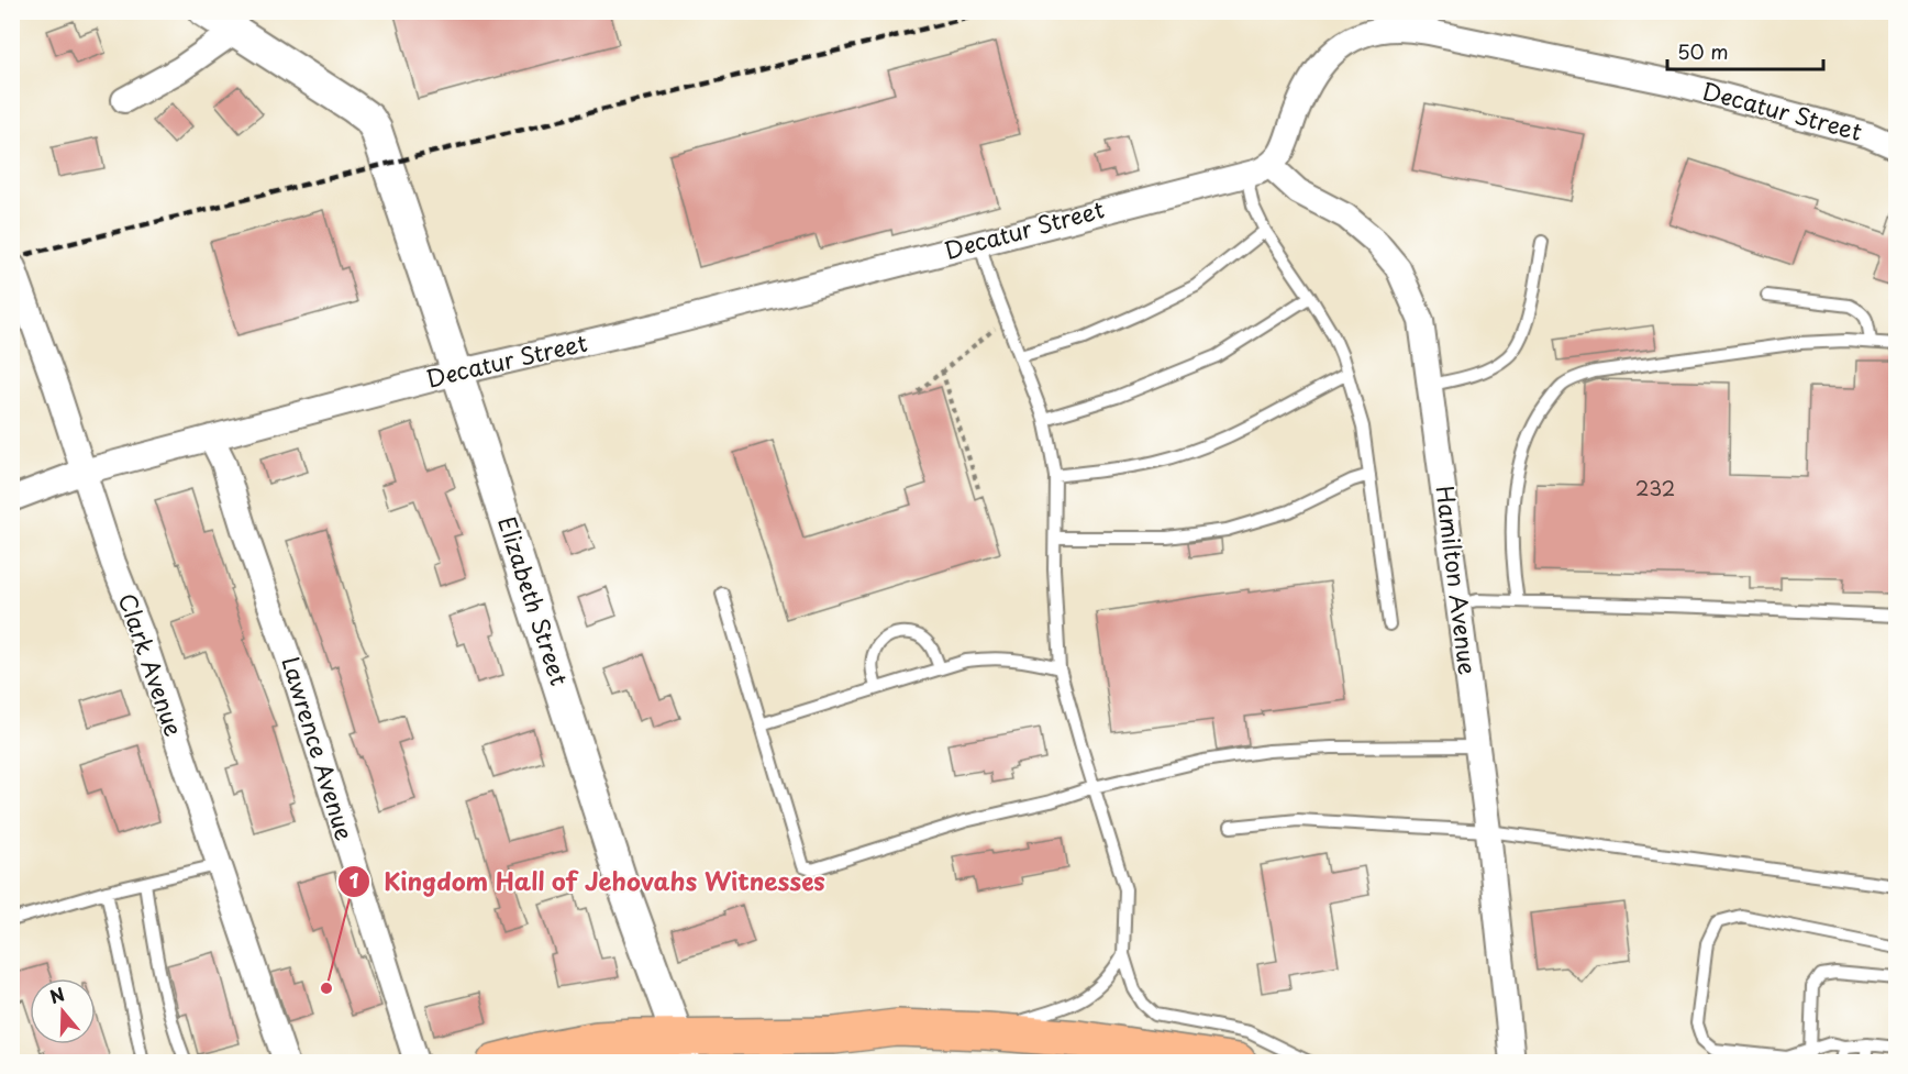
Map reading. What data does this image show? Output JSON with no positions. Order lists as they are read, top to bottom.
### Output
{
  "streets": {
    "street": [
      "Decatur Street",
      "Hamilton Avenue",
      "Elizabeth Street",
      "Clark Avenue",
      "Lawrence Avenue"
    ]
  },
  "crossings": [
    ["Decatur Street", "Hamilton Avenue"],
    ["Decatur Street", "Elizabeth Street"],
    ["Decatur Street", "Clark Avenue"],
    ["Decatur Street", "Lawrence Avenue"]
  ],
  "places": ["Kingdom Hall of Jehovahs Witnesses"],
  "house_numbers": ["232"],
  "scale_bar": "50 m",
  "north": "top"
}
